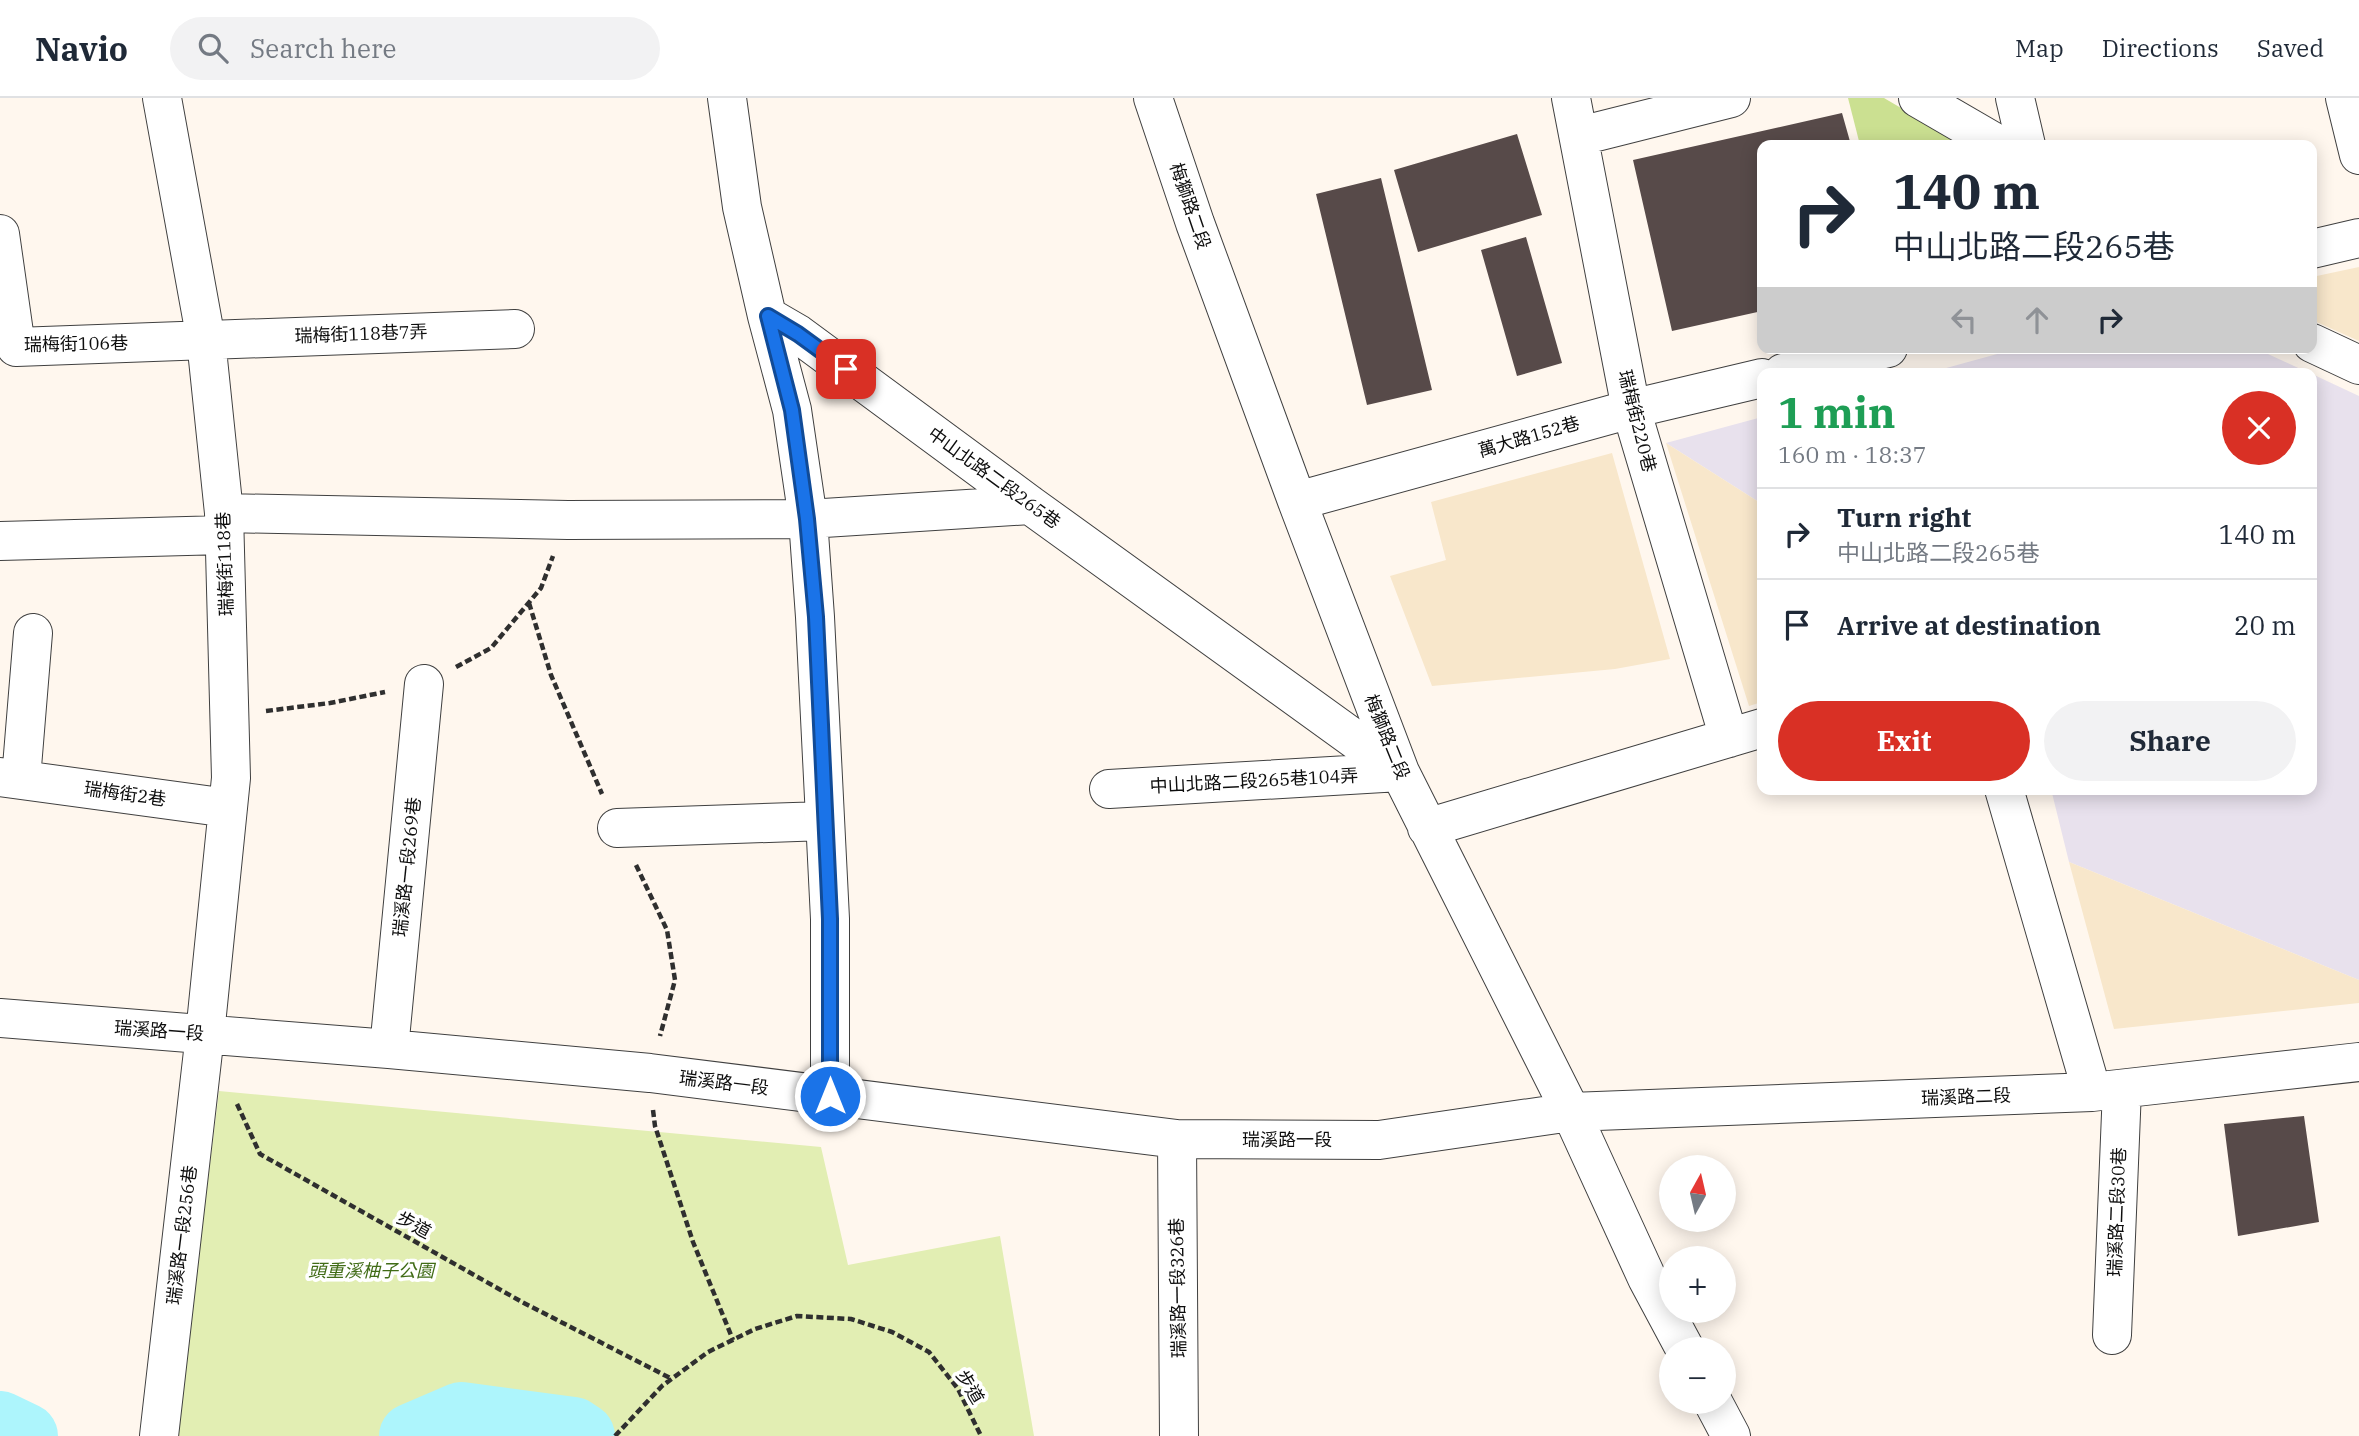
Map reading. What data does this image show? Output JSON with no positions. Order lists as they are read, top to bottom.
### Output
{
  "streets": {
    "street": [
      "梅獅路二段",
      "瑞梅街118巷7弄",
      "瑞梅街106巷",
      "瑞梅街220巷",
      "萬大路152巷",
      "中山北路二段265巷",
      "瑞梅街118巷",
      "中山北路二段265巷104弄",
      "瑞梅街2巷",
      "瑞溪路一段269巷",
      "瑞溪路一段",
      "瑞溪路二段",
      "瑞溪路二段30巷",
      "瑞溪路一段256巷",
      "瑞溪路一段326巷"
    ],
    "path": ["步道"]
  },
  "crossings": [
    ["梅獅路二段", "萬大路152巷"],
    ["梅獅路二段", "中山北路二段265巷"],
    ["梅獅路二段", "中山北路二段265巷104弄"],
    ["梅獅路二段", "瑞溪路一段"],
    ["梅獅路二段", "瑞溪路二段"],
    ["瑞梅街118巷7弄", "瑞梅街106巷"],
    ["瑞梅街118巷7弄", "瑞梅街118巷"],
    ["瑞梅街106巷", "瑞梅街118巷"],
    ["瑞梅街220巷", "萬大路152巷"],
    ["中山北路二段265巷", "中山北路二段265巷104弄"],
    ["瑞梅街118巷", "瑞梅街2巷"],
    ["瑞梅街118巷", "瑞溪路一段"],
    ["瑞梅街118巷", "瑞溪路一段256巷"],
    ["瑞溪路一段269巷", "瑞溪路一段"],
    ["瑞溪路一段", "瑞溪路二段"],
    ["瑞溪路一段", "瑞溪路一段256巷"],
    ["瑞溪路一段", "瑞溪路一段326巷"],
    ["瑞溪路二段", "瑞溪路二段30巷"]
  ],
  "parks": ["頭重溪柚子公園"],
  "north": "top",
  "page": {
    "header": "Navio",
    "search": "Search here",
    "nav": ["Map", "Directions", "Saved"],
    "turn": ["140 m", "中山北路二段265巷"],
    "heading": ["1 min", "160 m · 18:37"],
    "list": [
      {
        "name": "Turn right",
        "note": "中山北路二段265巷",
        "value": "140 m"
      },
      {
        "name": "Arrive at destination",
        "value": "20 m"
      }
    ],
    "buttons": ["Exit", "Share"],
    "map_buttons": ["+", "−"]
  }
}
